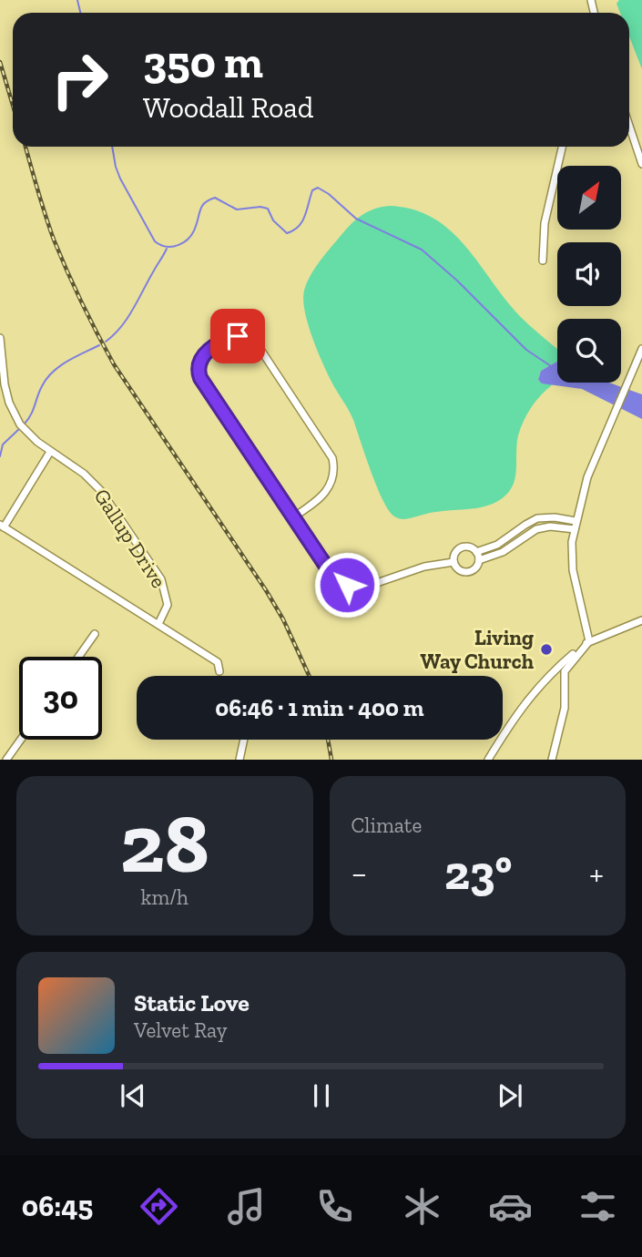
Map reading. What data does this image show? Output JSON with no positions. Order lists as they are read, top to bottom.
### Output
{
  "streets": {
    "street": ["Gallup Drive"]
  },
  "places": ["Living Way Church"],
  "north": "top right",
  "page": {
    "turn": ["350 m", "Woodall Road"],
    "limit": "30",
    "trip": "06:46 · 1 min · 400 m",
    "tile": [
      ["28", "km/h"],
      "Climate"
    ],
    "heat": ["−", "23°", "+"],
    "song": ["Static Love", "Velvet Ray"],
    "tabs": "06:45"
  }
}
